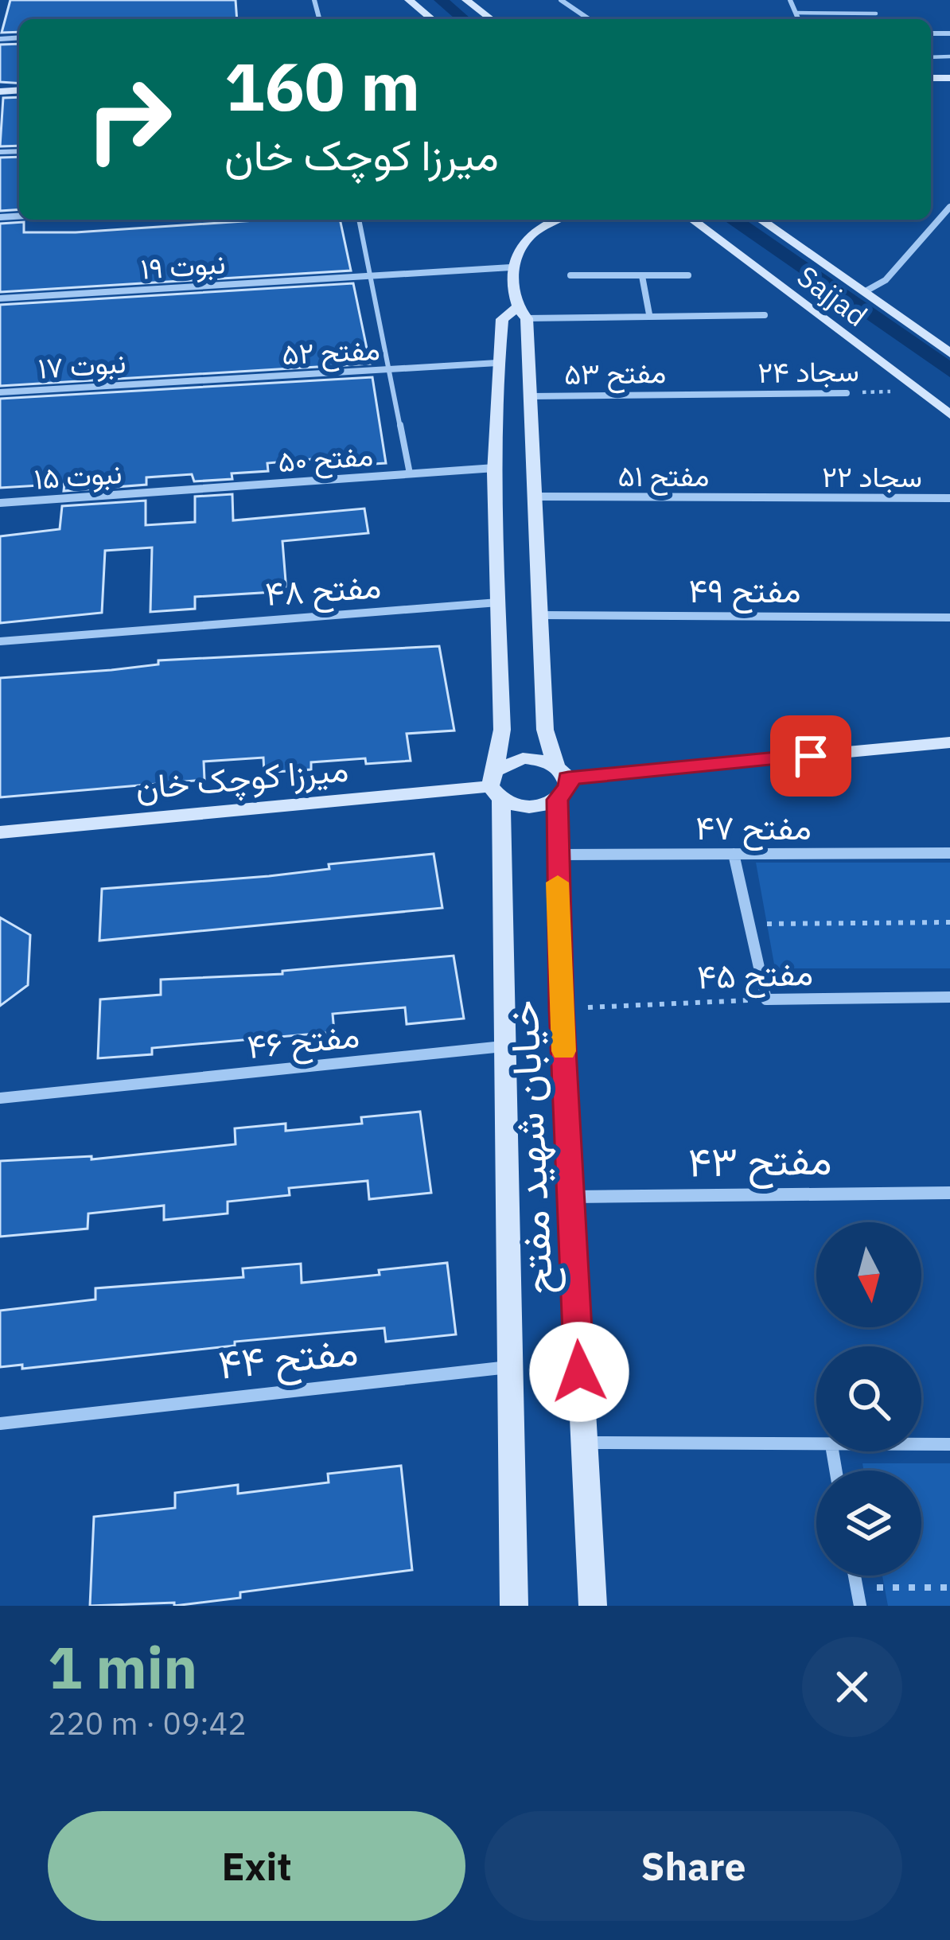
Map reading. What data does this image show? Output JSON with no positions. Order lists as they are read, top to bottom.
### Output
{
  "streets": {
    "street": [
      "نبوت ۱۹",
      "Sajjad",
      "مفتح ۵۲",
      "نبوت ۱۷",
      "سجاد ۲۴",
      "مفتح ۵۳",
      "مفتح ۵۰",
      "نبوت ۱۵",
      "مفتح ۵۱",
      "سجاد ۲۲",
      "مفتح ۴۸",
      "مفتح ۴۹",
      "میرزا کوچک خان",
      "مفتح ۴۷",
      "مفتح ۴۵",
      "مفتح ۴۶",
      "خیابان شهید مفتح",
      "مفتح ۴۳",
      "مفتح ۴۴"
    ]
  },
  "crossings": [
    ["نبوت ۱۹", "خیابان شهید مفتح"],
    ["Sajjad", "سجاد ۲۴"],
    ["مفتح ۵۲", "نبوت ۱۷"],
    ["مفتح ۵۲", "خیابان شهید مفتح"],
    ["سجاد ۲۴", "مفتح ۵۳"],
    ["مفتح ۵۳", "خیابان شهید مفتح"],
    ["مفتح ۵۰", "نبوت ۱۵"],
    ["مفتح ۵۰", "خیابان شهید مفتح"],
    ["مفتح ۵۱", "سجاد ۲۲"],
    ["مفتح ۵۱", "خیابان شهید مفتح"],
    ["مفتح ۴۸", "خیابان شهید مفتح"],
    ["مفتح ۴۹", "خیابان شهید مفتح"],
    ["میرزا کوچک خان", "خیابان شهید مفتح"],
    ["مفتح ۴۷", "خیابان شهید مفتح"],
    ["مفتح ۴۵", "خیابان شهید مفتح"],
    ["مفتح ۴۶", "خیابان شهید مفتح"],
    ["خیابان شهید مفتح", "مفتح ۴۳"],
    ["خیابان شهید مفتح", "مفتح ۴۴"]
  ],
  "north": "bottom",
  "page": {
    "turn": ["160 m", "میرزا کوچک خان"],
    "heading": ["1 min", "220 m · 09:42"],
    "buttons": ["Exit", "Share"]
  }
}
